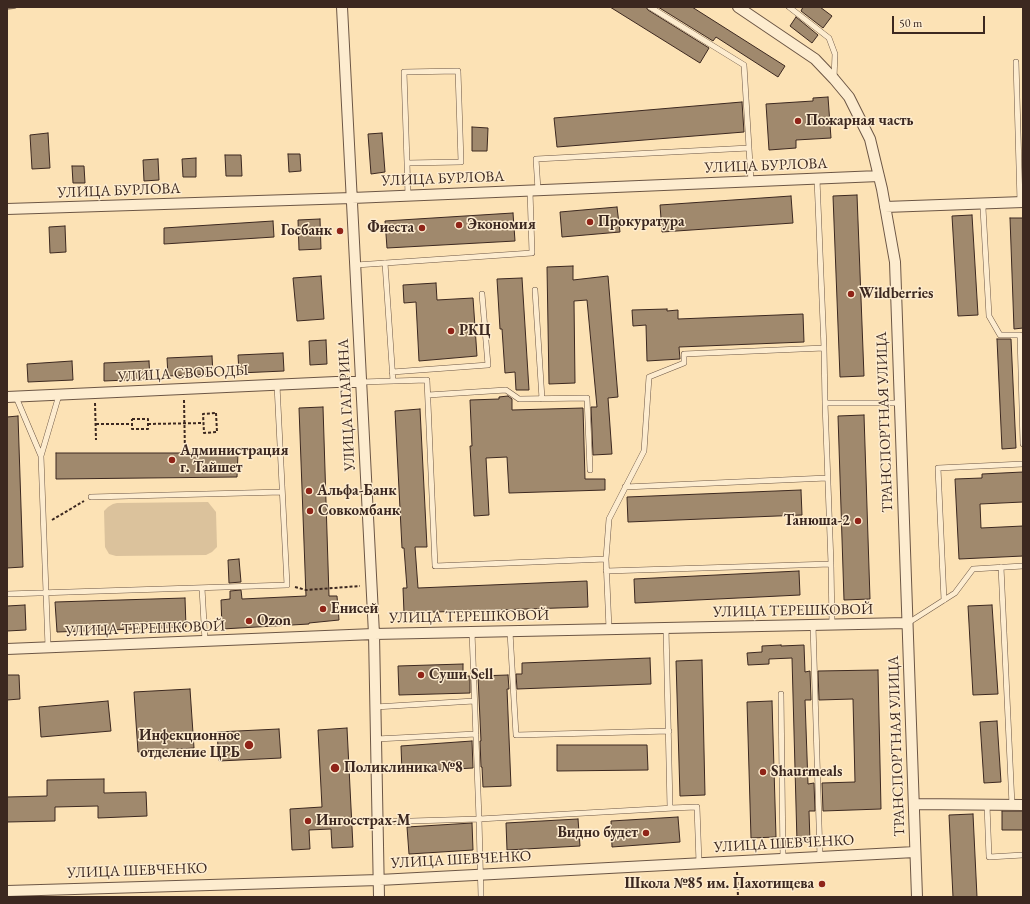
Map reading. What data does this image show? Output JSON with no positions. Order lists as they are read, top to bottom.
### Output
{
  "streets": {
    "street": [
      "УЛИЦА БУРЛОВА",
      "УЛИЦА СВОБОДЫ",
      "УЛИЦА ГАГАРИНА",
      "ТРАНСПОРТНАЯ УЛИЦА",
      "УЛИЦА ТЕРЕШКОВОЙ",
      "УЛИЦА ШЕВЧЕНКО"
    ]
  },
  "crossings": [
    ["УЛИЦА БУРЛОВА", "УЛИЦА ГАГАРИНА"],
    ["УЛИЦА БУРЛОВА", "ТРАНСПОРТНАЯ УЛИЦА"],
    ["УЛИЦА СВОБОДЫ", "УЛИЦА ГАГАРИНА"],
    ["УЛИЦА ГАГАРИНА", "УЛИЦА ТЕРЕШКОВОЙ"],
    ["УЛИЦА ГАГАРИНА", "УЛИЦА ШЕВЧЕНКО"],
    ["ТРАНСПОРТНАЯ УЛИЦА", "УЛИЦА ТЕРЕШКОВОЙ"],
    ["ТРАНСПОРТНАЯ УЛИЦА", "УЛИЦА ШЕВЧЕНКО"]
  ],
  "places": [
    "Пожарная часть",
    "Прокуратура",
    "Экономия",
    "Фиеста",
    "Госбанк",
    "Wildberries",
    "РКЦ",
    "Администрация г. Тайшет",
    "Альфа-Банк",
    "Совкомбанк",
    "Танюша-2",
    "Енисей",
    "Ozon",
    "Суши Sell",
    "Инфекционное отделение ЦРБ",
    "Поликлиника №8",
    "Shaurmeals",
    "Ингосстрах-М",
    "Видно будет",
    "Школа №85 им. Пахотищева"
  ],
  "scale_bar": "50 m"
}
